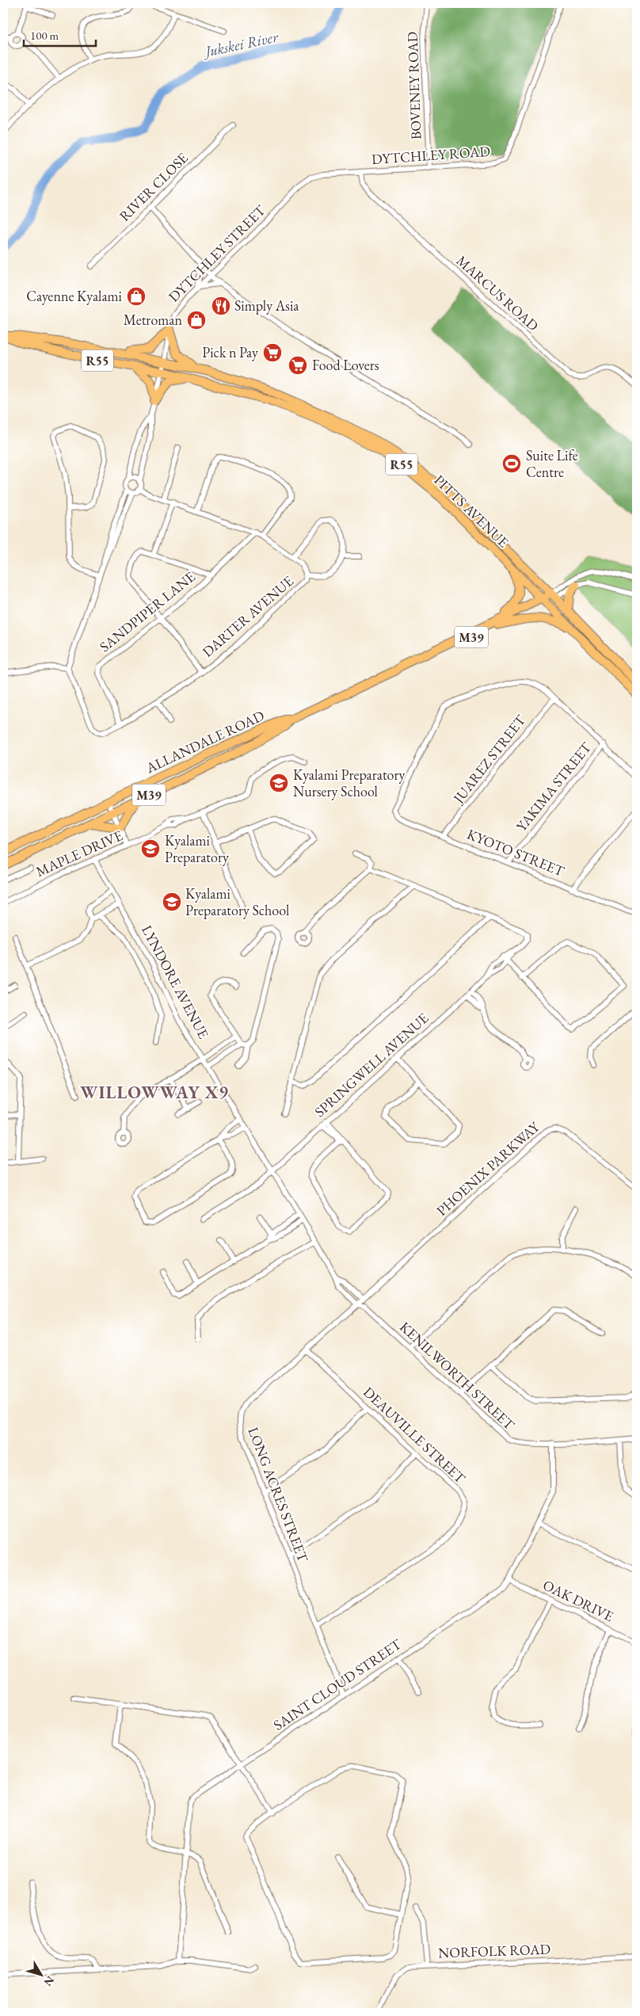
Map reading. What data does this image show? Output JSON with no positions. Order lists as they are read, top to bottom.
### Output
{
  "streets": {
    "main road": [
      "R55",
      "PITTS AVENUE",
      "M39",
      "ALLANDALE ROAD"
    ],
    "street": [
      "BOVENEY ROAD",
      "DYTCHLEY ROAD",
      "RIVER CLOSE",
      "DYTCHLEY STREET",
      "MARCUS ROAD",
      "SANDPIPER LANE",
      "DARTER AVENUE",
      "JUAREZ STREET",
      "YAKIMA STREET",
      "KYOTO STREET",
      "MAPLE DRIVE",
      "LYNDORE AVENUE",
      "SPRINGWELL AVENUE",
      "PHOENIX PARKWAY",
      "KENILWORTH STREET",
      "DEAUVILLE STREET",
      "LONG ACRES STREET",
      "OAK DRIVE",
      "SAINT CLOUD STREET",
      "NORFOLK ROAD"
    ]
  },
  "crossings": [
    ["BOVENEY ROAD", "DYTCHLEY ROAD"],
    ["DYTCHLEY ROAD", "DYTCHLEY STREET"],
    ["DYTCHLEY ROAD", "MARCUS ROAD"],
    ["DYTCHLEY STREET", "R55"],
    ["DYTCHLEY STREET", "PITTS AVENUE"],
    ["R55", "PITTS AVENUE"],
    ["PITTS AVENUE", "ALLANDALE ROAD"],
    ["SANDPIPER LANE", "DARTER AVENUE"],
    ["JUAREZ STREET", "KYOTO STREET"],
    ["YAKIMA STREET", "KYOTO STREET"],
    ["MAPLE DRIVE", "LYNDORE AVENUE"],
    ["LYNDORE AVENUE", "SPRINGWELL AVENUE"],
    ["LYNDORE AVENUE", "PHOENIX PARKWAY"],
    ["LYNDORE AVENUE", "KENILWORTH STREET"],
    ["LYNDORE AVENUE", "LONG ACRES STREET"],
    ["PHOENIX PARKWAY", "LONG ACRES STREET"],
    ["KENILWORTH STREET", "LONG ACRES STREET"],
    ["KENILWORTH STREET", "SAINT CLOUD STREET"],
    ["DEAUVILLE STREET", "LONG ACRES STREET"],
    ["LONG ACRES STREET", "SAINT CLOUD STREET"],
    ["OAK DRIVE", "SAINT CLOUD STREET"]
  ],
  "districts": ["WILLOWWAY X9"],
  "water": ["Jukskei River"],
  "places": {
    "shop": ["Cayenne Kyalami", "Metroman"],
    "restaurant": ["Simply Asia"],
    "supermarket": ["Pick n Pay", "Food Lovers"],
    "sports": ["Suite Life Centre"],
    "school or university": ["Kyalami Preparatory Nursery School", "Kyalami Preparatory", "Kyalami Preparatory School"]
  },
  "scale_bar": "100 m",
  "north": "bottom right"
}
